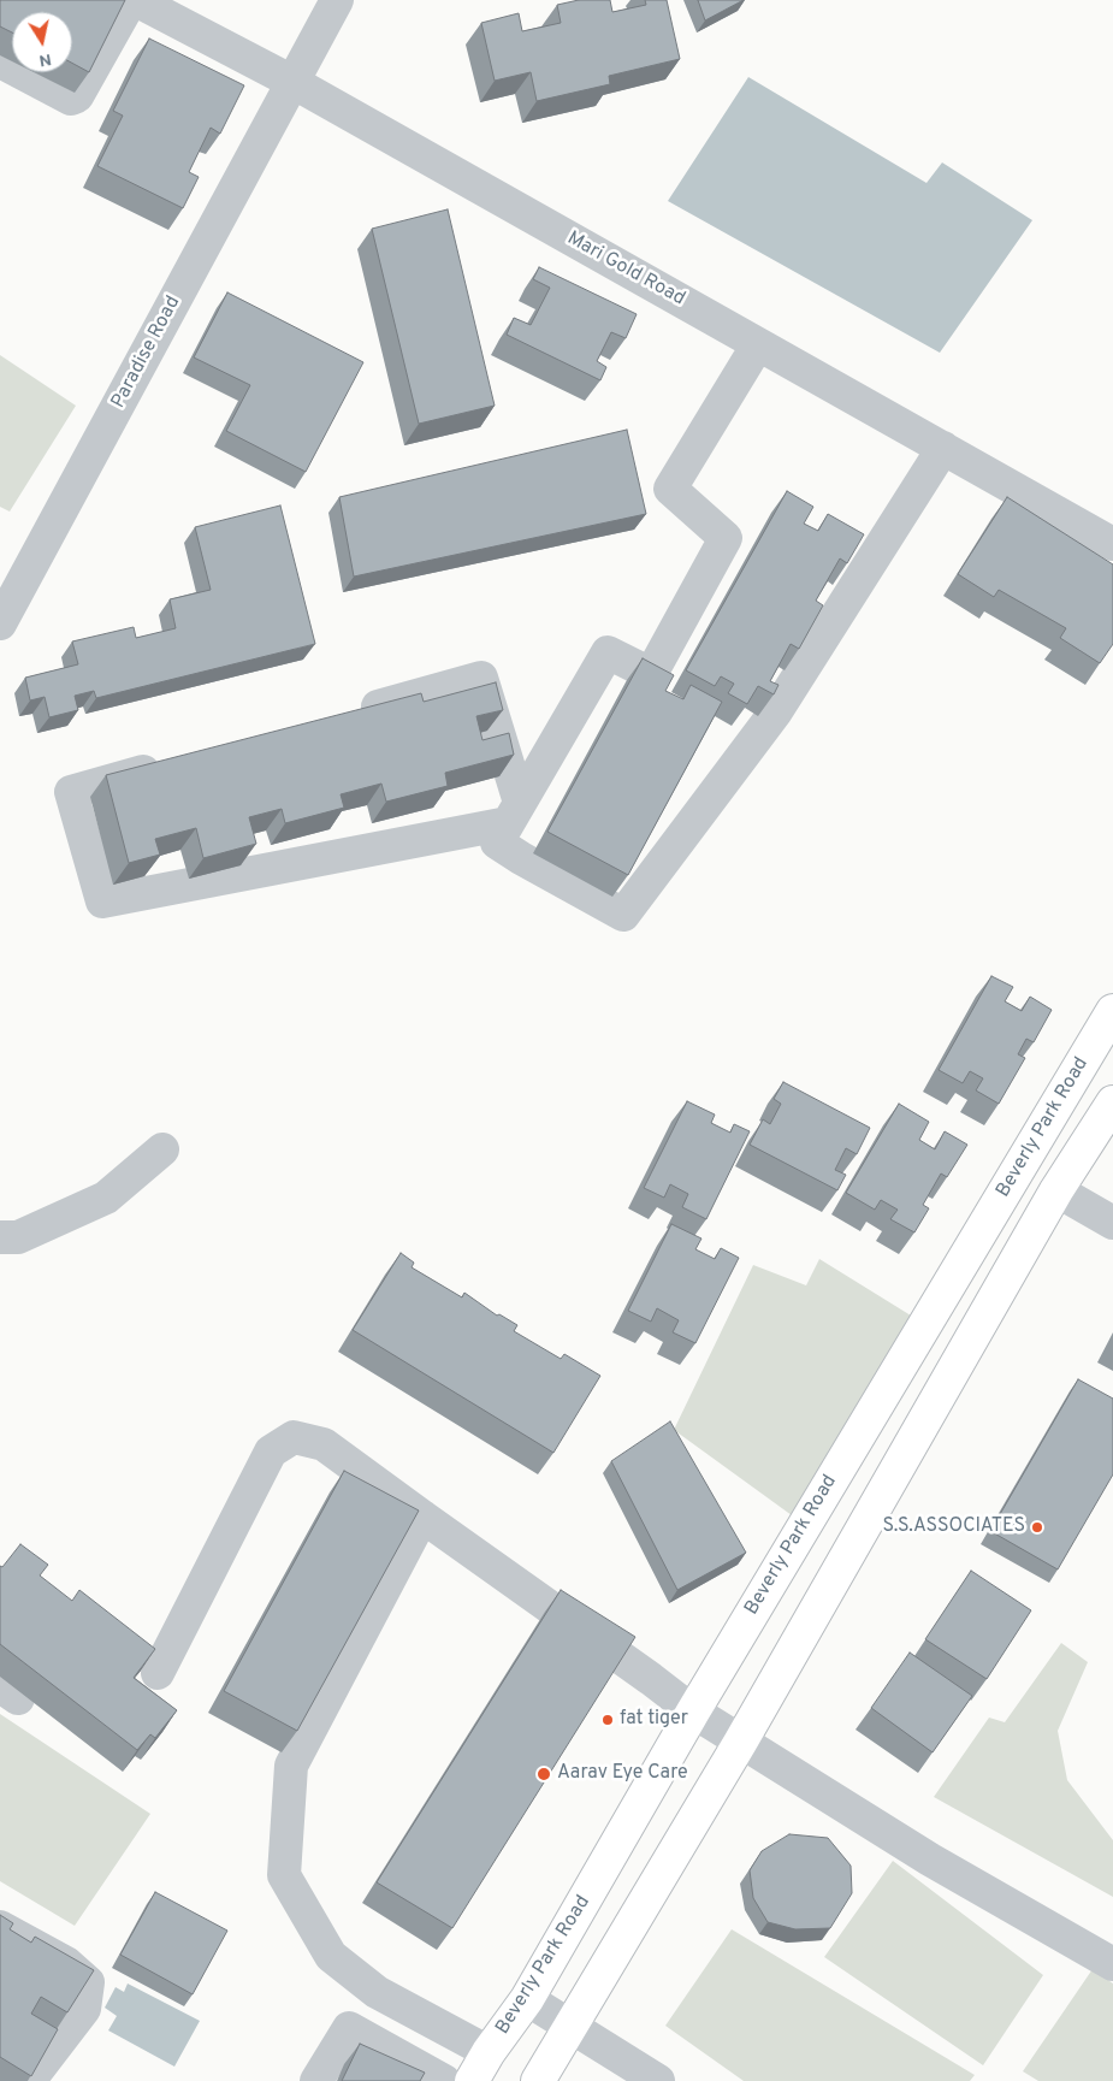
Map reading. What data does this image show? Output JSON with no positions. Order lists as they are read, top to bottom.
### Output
{
  "streets": {
    "main road": ["Beverly Park Road"],
    "street": ["Mari Gold Road", "Paradise Road"]
  },
  "crossings": [
    ["Mari Gold Road", "Paradise Road"]
  ],
  "places": ["S.S.ASSOCIATES", "fat tiger", "Aarav Eye Care"],
  "north": "bottom"
}
